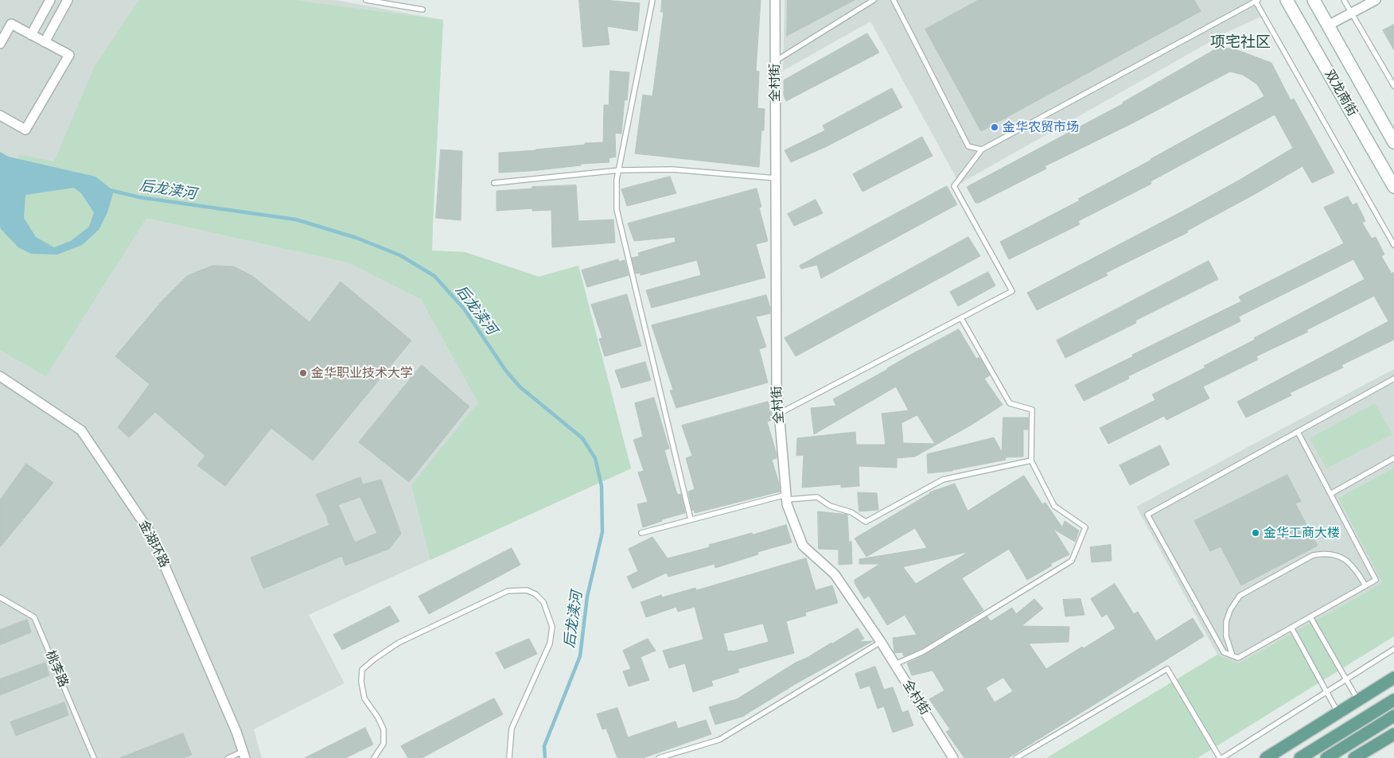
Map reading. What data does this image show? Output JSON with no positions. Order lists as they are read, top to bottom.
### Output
{
  "streets": {
    "main road": ["双龙南街"],
    "street": ["全村街", "金湖环路"],
    "lane": ["桃李路"]
  },
  "districts": ["项宅社区"],
  "water": ["后龙渎河"],
  "places": ["金华农贸市场", "金华职业技术大学", "金华工商大楼"]
}
